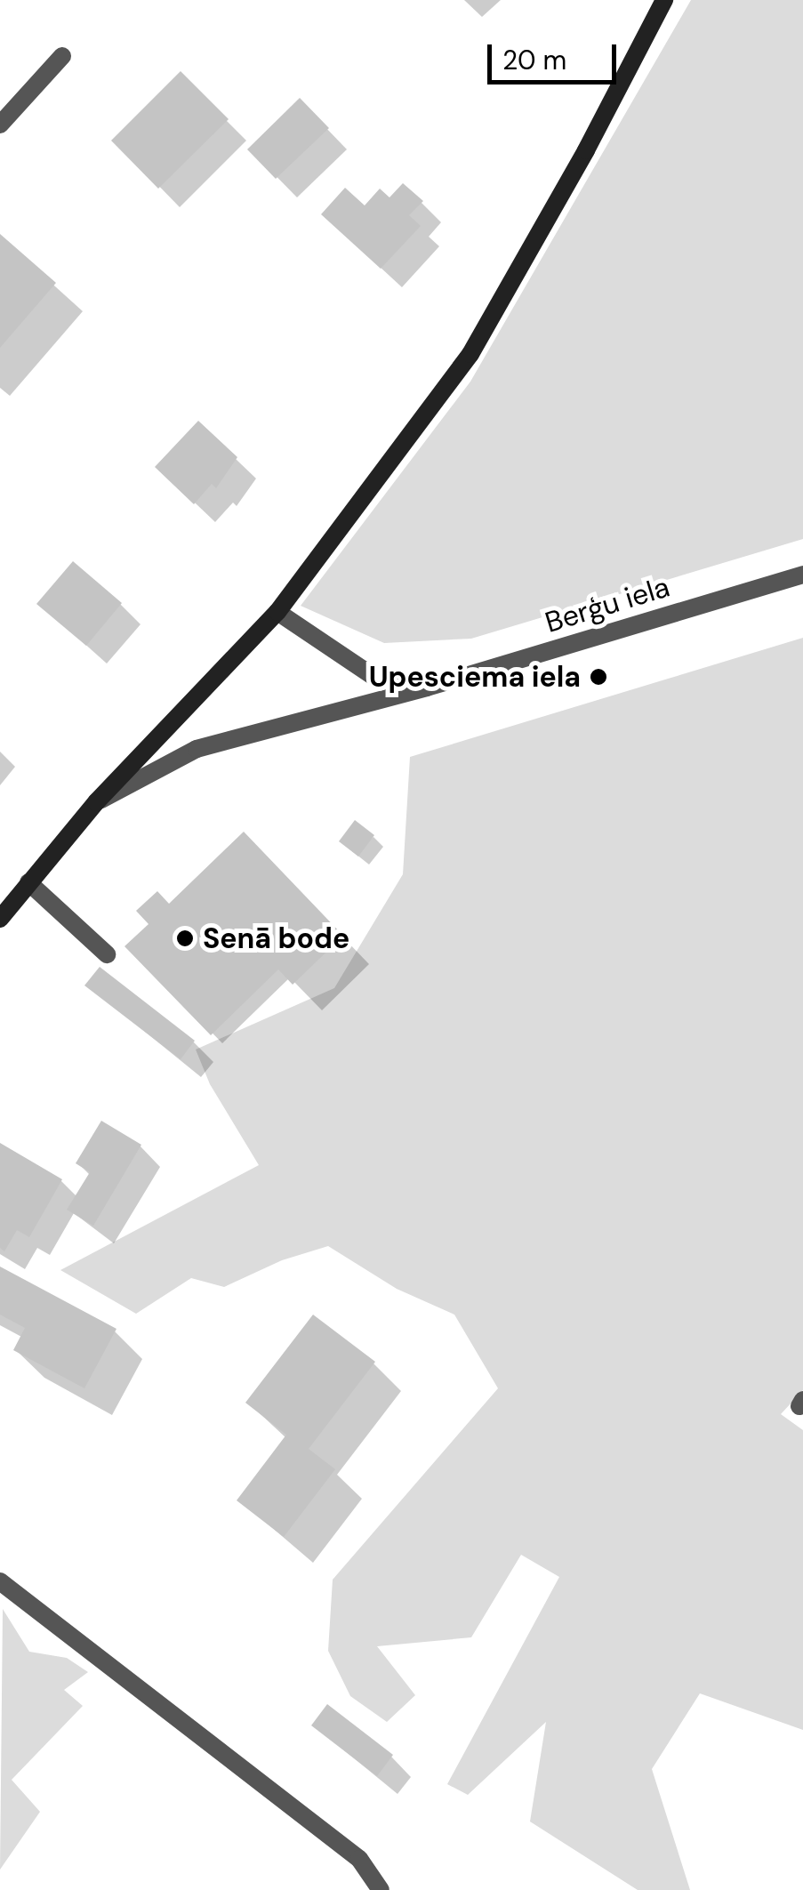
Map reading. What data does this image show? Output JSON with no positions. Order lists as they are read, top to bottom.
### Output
{
  "streets": {
    "street": ["Berģu iela"]
  },
  "places": ["Upesciema iela", "Senā bode"],
  "scale_bar": "20 m"
}
